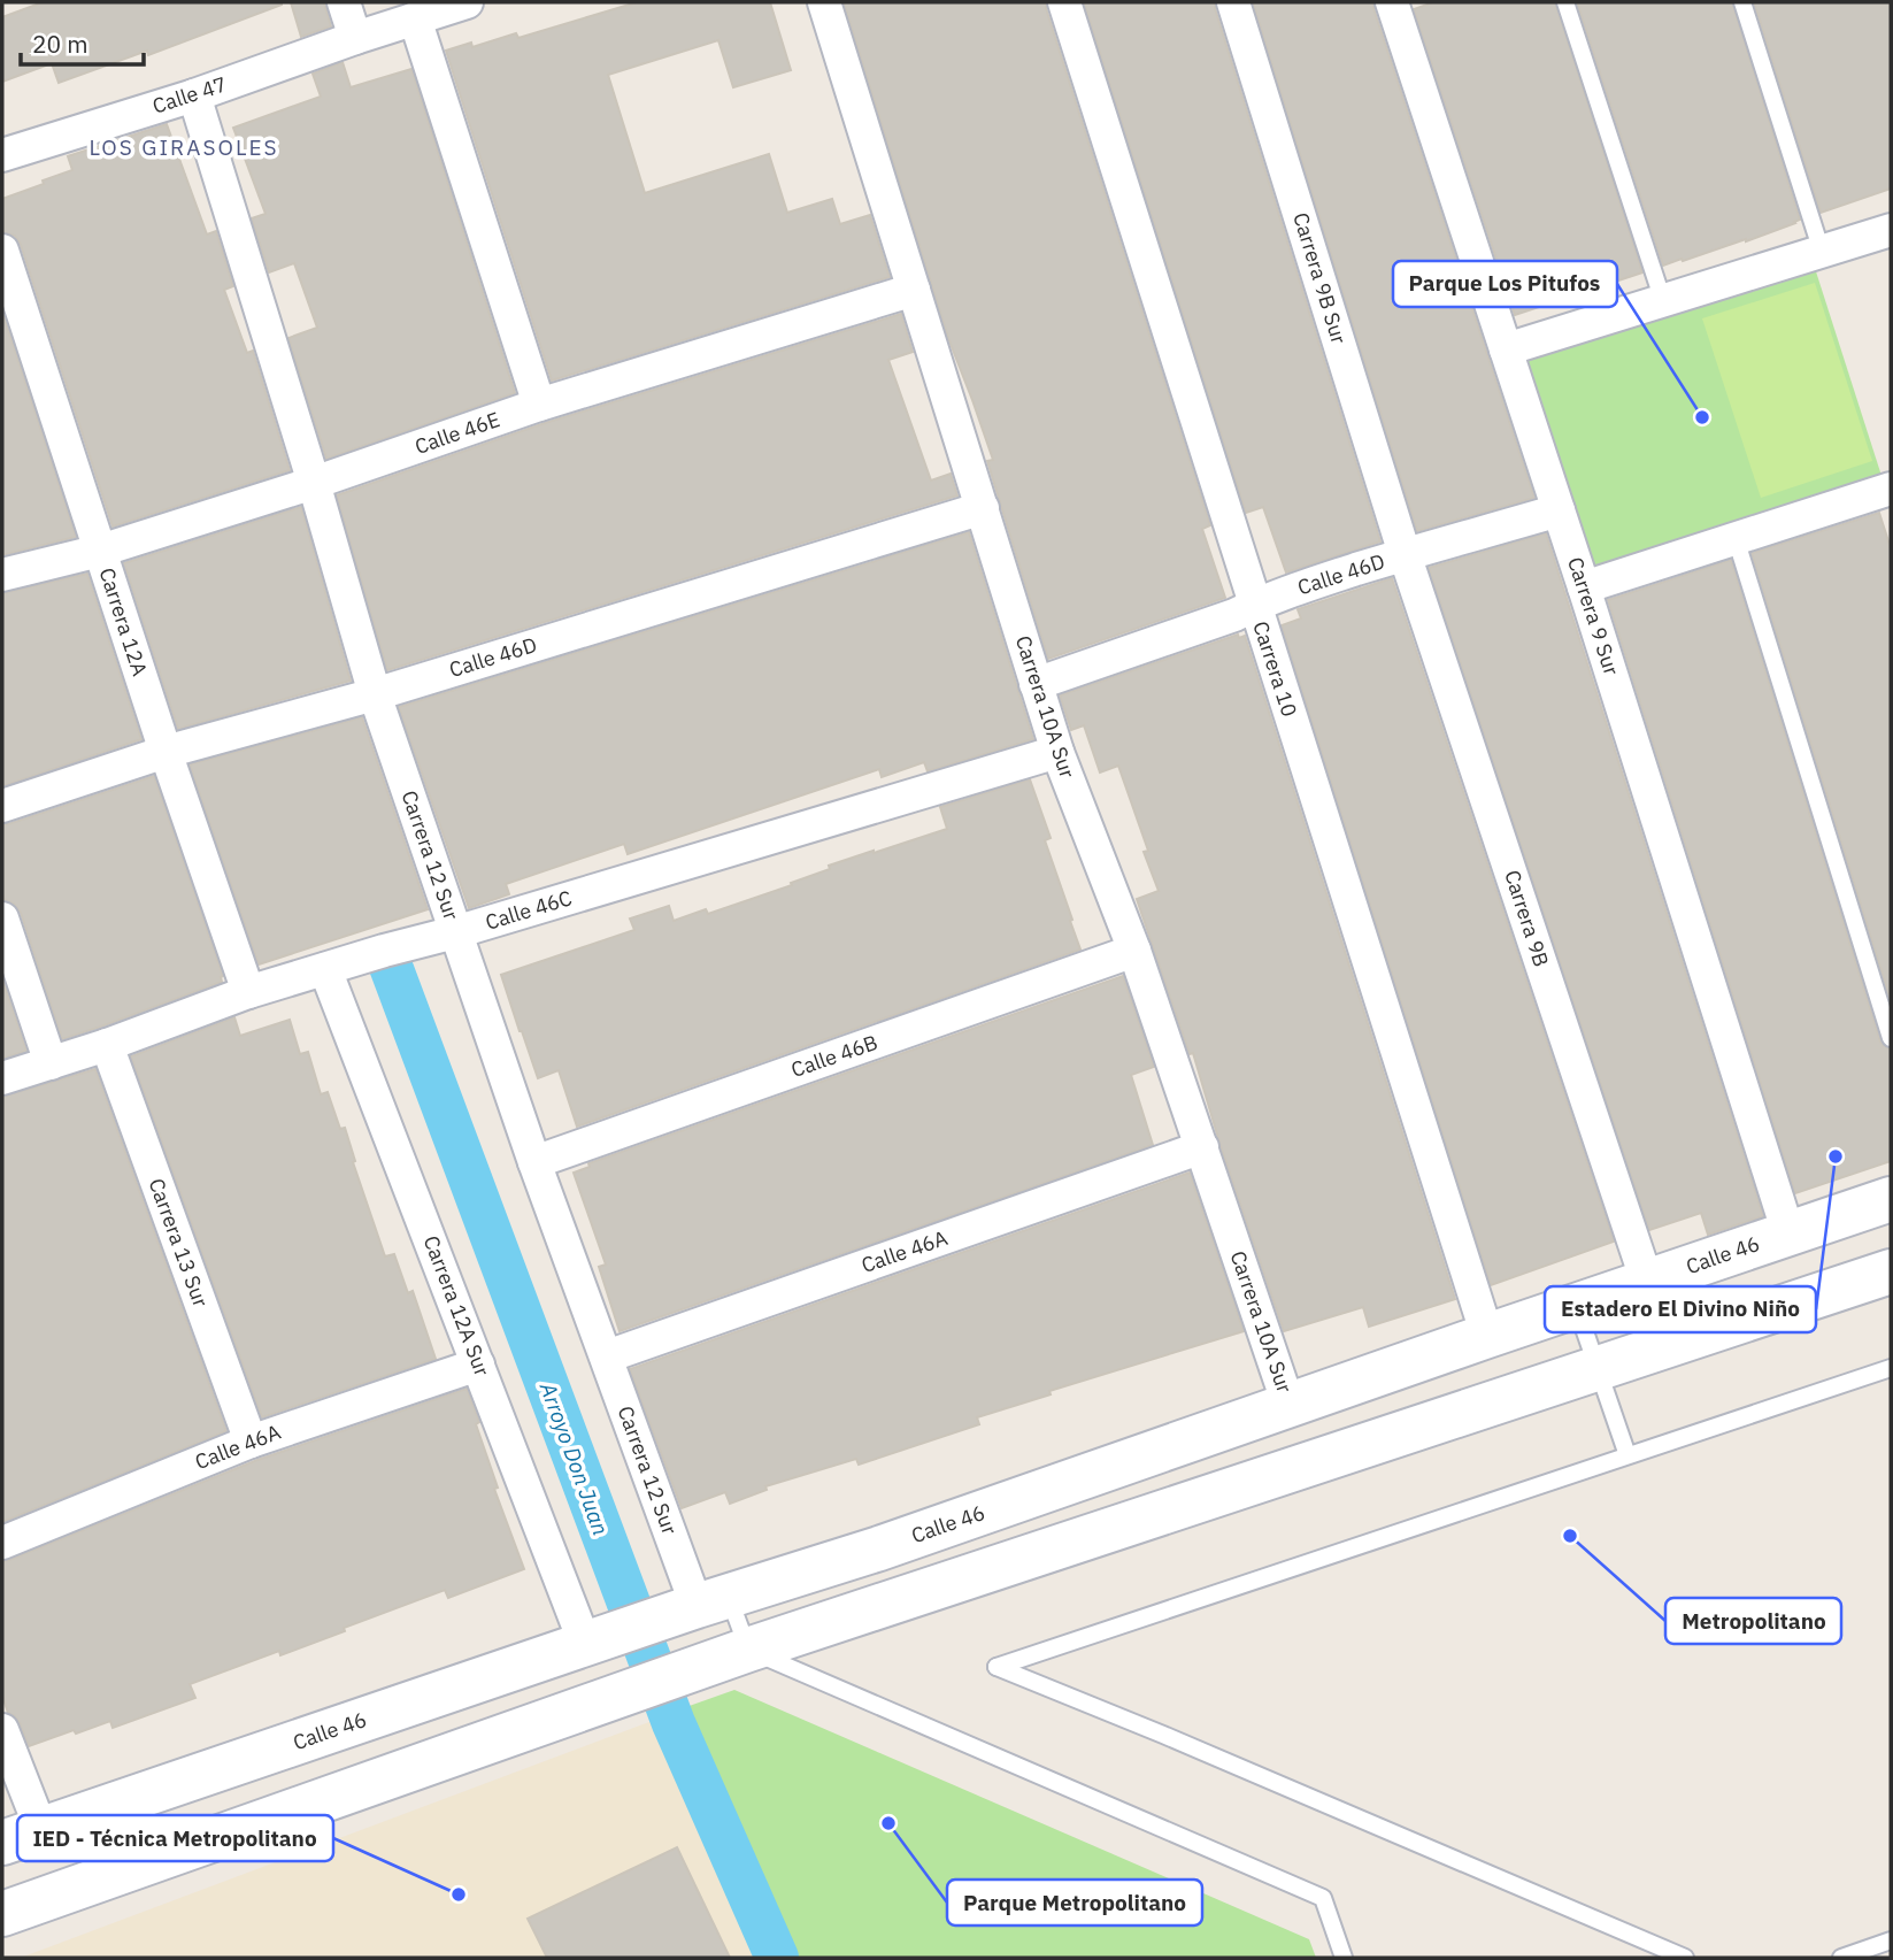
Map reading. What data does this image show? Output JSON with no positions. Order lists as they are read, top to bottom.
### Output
{
  "streets": {
    "street": [
      "Calle 47",
      "Carrera 9B Sur",
      "Calle 46E",
      "Calle 46D",
      "Carrera 9 Sur",
      "Carrera 12A",
      "Carrera 10",
      "Carrera 10A Sur",
      "Carrera 12 Sur",
      "Calle 46C",
      "Carrera 9B",
      "Calle 46B",
      "Carrera 13 Sur",
      "Calle 46A",
      "Calle 46",
      "Carrera 12A Sur"
    ]
  },
  "crossings": [
    ["Calle 47", "Carrera 12 Sur"],
    ["Carrera 9B Sur", "Calle 46D"],
    ["Carrera 9B Sur", "Carrera 9B"],
    ["Calle 46E", "Carrera 12A"],
    ["Calle 46E", "Carrera 10A Sur"],
    ["Calle 46E", "Carrera 12 Sur"],
    ["Calle 46D", "Carrera 9 Sur"],
    ["Calle 46D", "Carrera 12A"],
    ["Calle 46D", "Carrera 10"],
    ["Calle 46D", "Carrera 10A Sur"],
    ["Calle 46D", "Carrera 12 Sur"],
    ["Calle 46D", "Carrera 9B"],
    ["Carrera 9 Sur", "Calle 46"],
    ["Carrera 12A", "Calle 46C"],
    ["Carrera 10", "Calle 46"],
    ["Carrera 10A Sur", "Calle 46C"],
    ["Carrera 10A Sur", "Calle 46B"],
    ["Carrera 10A Sur", "Calle 46A"],
    ["Carrera 10A Sur", "Calle 46"],
    ["Carrera 12 Sur", "Calle 46C"],
    ["Carrera 12 Sur", "Calle 46B"],
    ["Carrera 12 Sur", "Calle 46A"],
    ["Carrera 12 Sur", "Calle 46"],
    ["Calle 46C", "Carrera 13 Sur"],
    ["Calle 46C", "Carrera 12A Sur"],
    ["Carrera 9B", "Calle 46"],
    ["Carrera 13 Sur", "Calle 46A"],
    ["Calle 46A", "Carrera 12A Sur"],
    ["Calle 46", "Carrera 12A Sur"]
  ],
  "districts": ["LOS GIRASOLES"],
  "water": ["Arroyo Don Juan"],
  "places": [
    "Parque Los Pitufos",
    "Estadero El Divino Niño",
    "Metropolitano",
    "Parque Metropolitano",
    "IED - Técnica Metropolitano"
  ],
  "scale_bar": "20 m"
}
